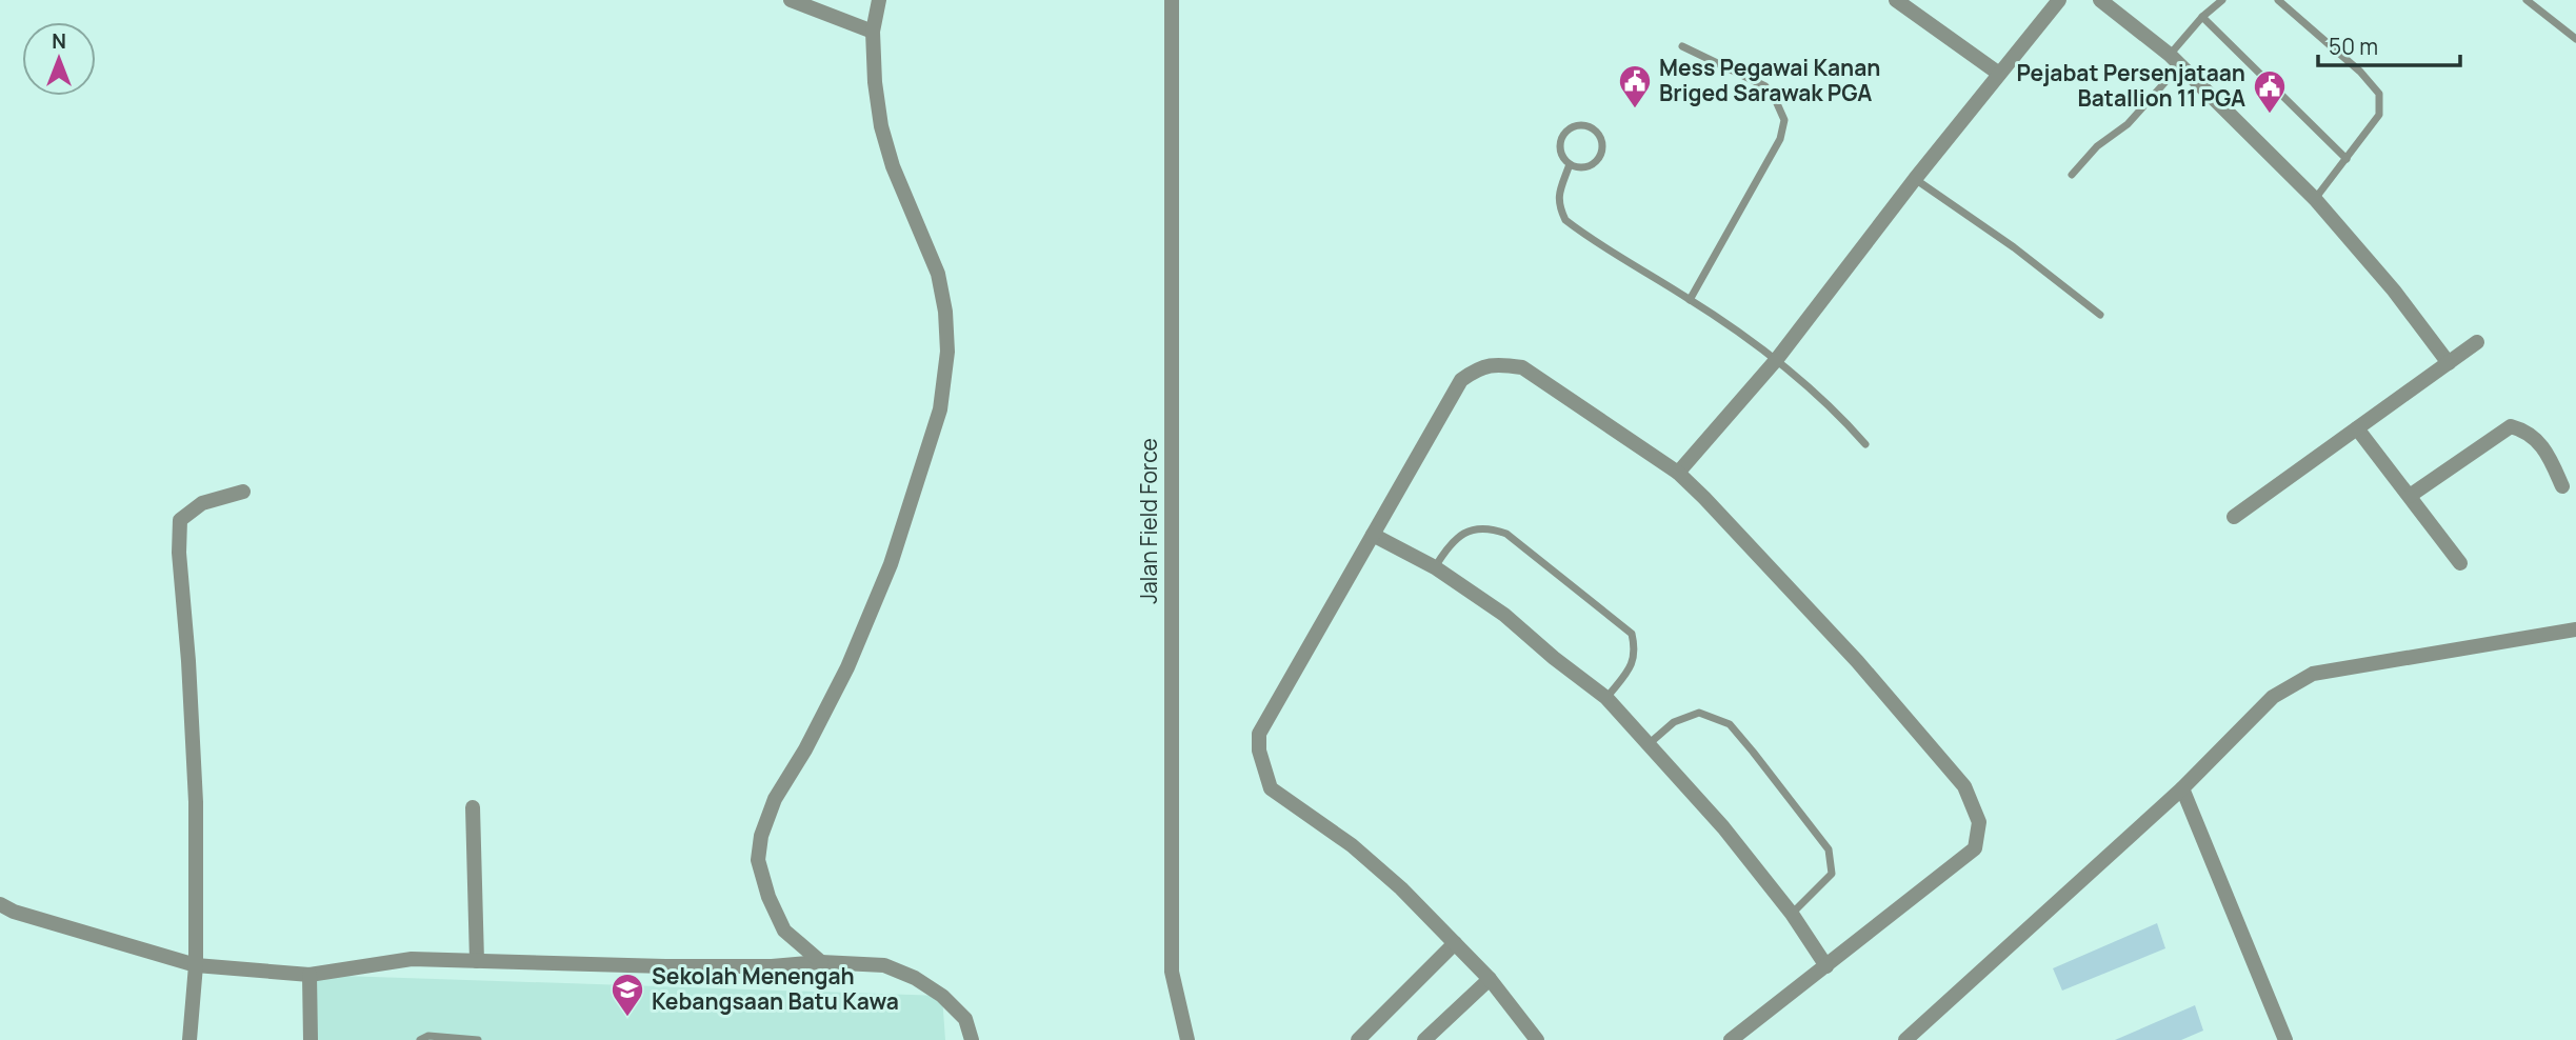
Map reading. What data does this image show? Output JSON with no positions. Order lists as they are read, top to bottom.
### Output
{
  "streets": {
    "street": ["Jalan Field Force"]
  },
  "places": {
    "public building": ["Mess Pegawai Kanan Briged Sarawak PGA", "Pejabat Persenjataan Batallion 11 PGA"],
    "school or university": ["Sekolah Menengah Kebangsaan Batu Kawa"]
  },
  "scale_bar": "50 m",
  "north": "top"
}
